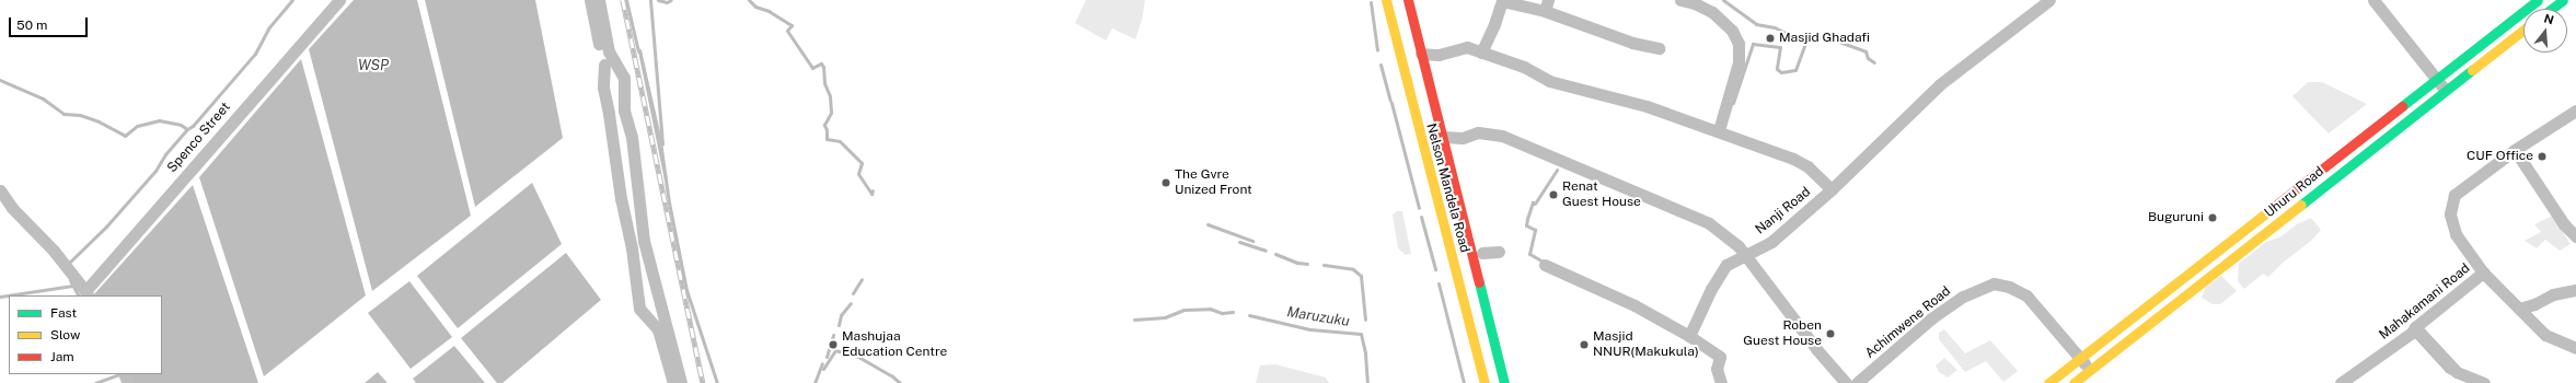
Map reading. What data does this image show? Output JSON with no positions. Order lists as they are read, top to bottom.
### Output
{
  "streets": {
    "main road": ["Nelson Mandela Road", "Uhuru Road"],
    "street": [
      "Spenco Street",
      "Nanji Road",
      "Mahakamani Road",
      "Achimwene Road"
    ]
  },
  "crossings": [
    ["Uhuru Road", "Achimwene Road"]
  ],
  "water": ["WSP", "Maruzuku"],
  "places": [
    "Masjid Ghadafi",
    "CUF Office",
    "The Gvre Unized Front",
    "Renat Guest House",
    "Buguruni",
    "Roben Guest House",
    "Mashujaa Education Centre",
    "Masjid NNUR(Makukula)"
  ],
  "legend": ["Fast", "Slow", "Jam"],
  "scale_bar": "50 m",
  "north": "top"
}
